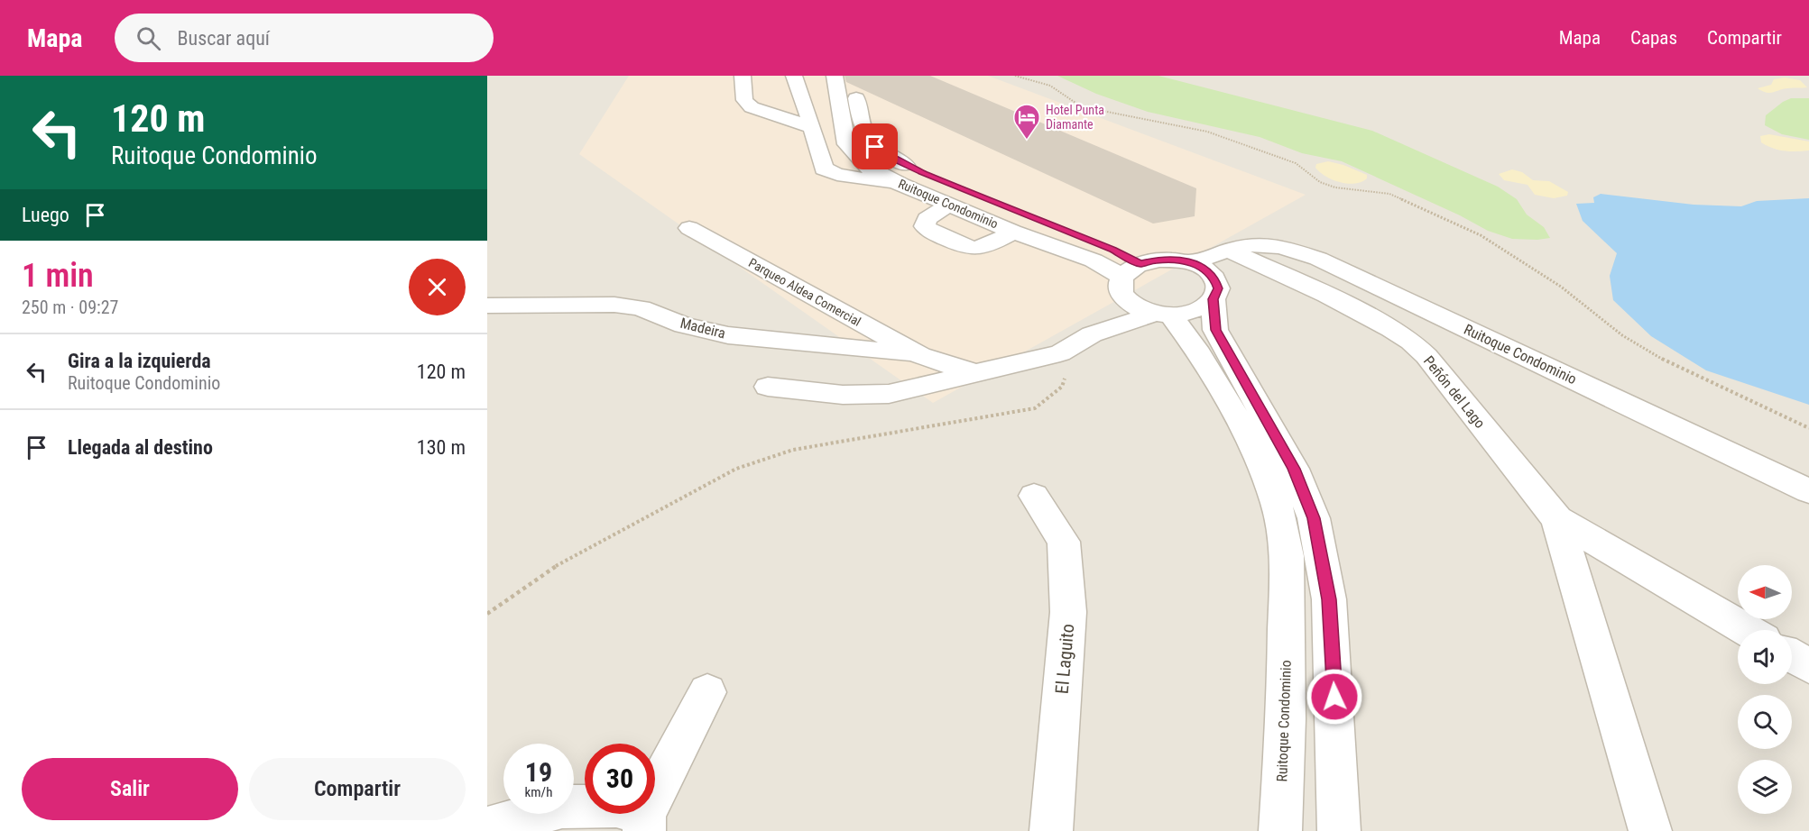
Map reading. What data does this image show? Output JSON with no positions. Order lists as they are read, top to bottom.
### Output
{
  "streets": {
    "street": [
      "Ruitoque Condominio",
      "Parqueo Aldea Comercial",
      "Madeira",
      "Peñón del Lago",
      "El Laguito"
    ]
  },
  "crossings": [
    ["Parqueo Aldea Comercial", "Madeira"]
  ],
  "places": {
    "hotel": ["Hotel Punta Diamante"]
  },
  "north": "left",
  "page": {
    "header": "Mapa",
    "search": "Buscar aquí",
    "nav": ["Mapa", "Capas", "Compartir"],
    "turn": ["120 m", "Ruitoque Condominio"],
    "then": "Luego",
    "heading": ["1 min", "250 m · 09:27"],
    "list": [
      {
        "name": "Gira a la izquierda",
        "note": "Ruitoque Condominio",
        "value": "120 m"
      },
      {
        "name": "Llegada al destino",
        "value": "130 m"
      }
    ],
    "speed": "19 km/h",
    "limit": "30",
    "buttons": ["Salir", "Compartir"]
  }
}
